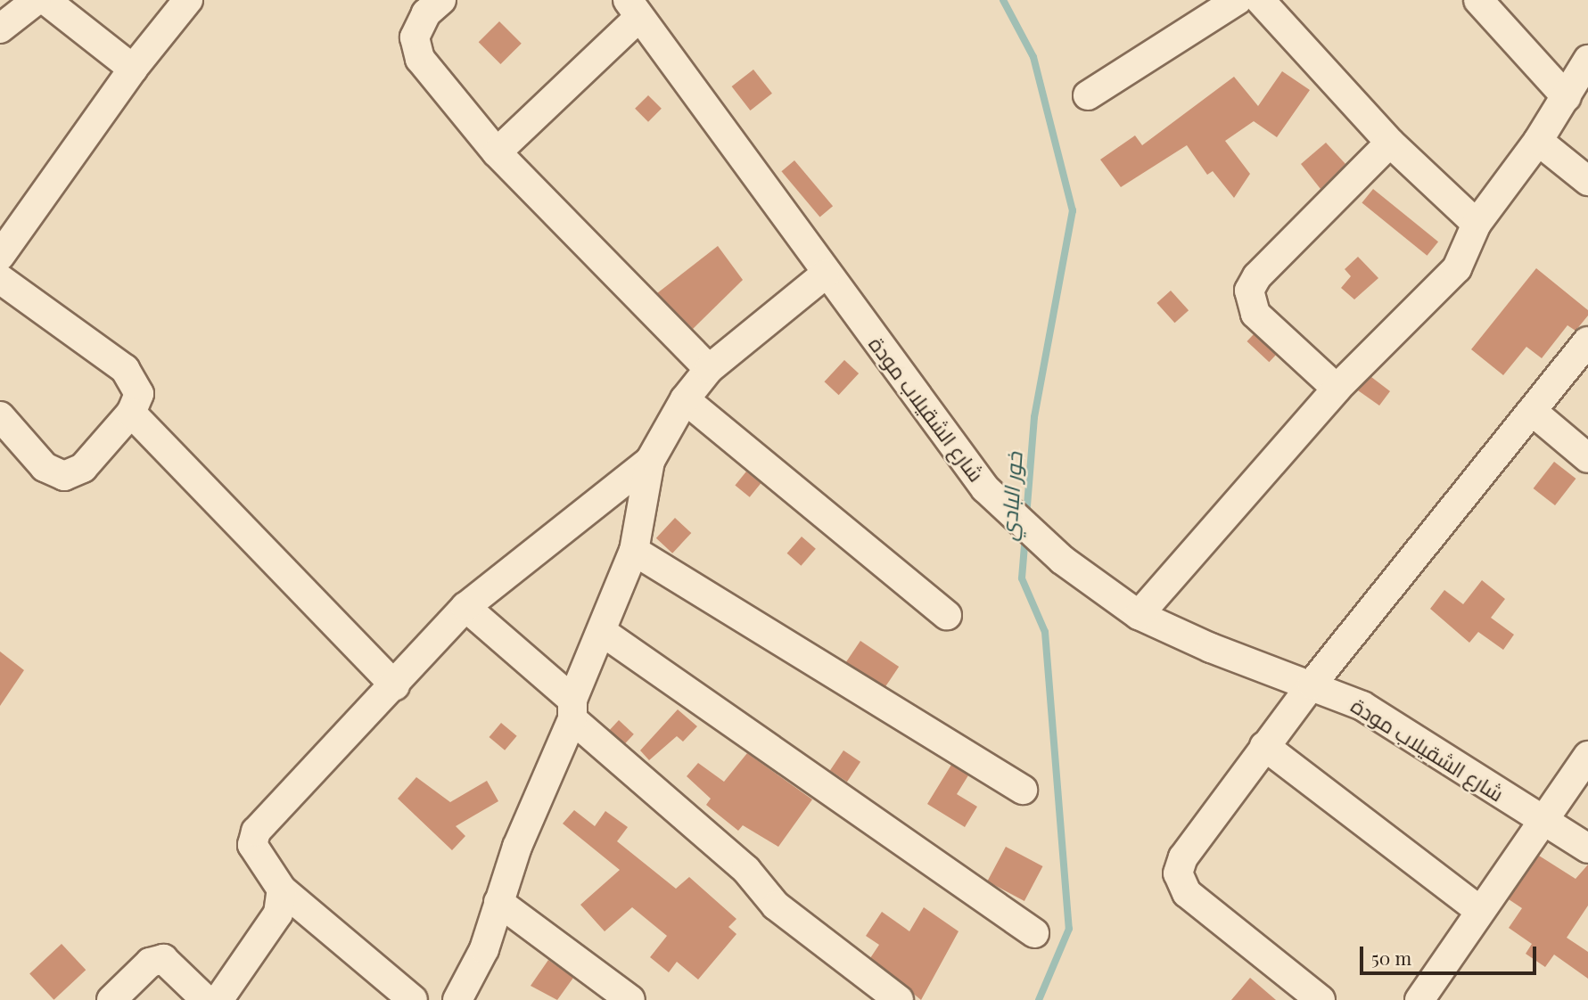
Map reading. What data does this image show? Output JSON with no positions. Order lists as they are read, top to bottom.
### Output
{
  "streets": {
    "street": ["شارع الشقيلاب مودة"]
  },
  "water": ["خور البادي"],
  "scale_bar": "50 m"
}
